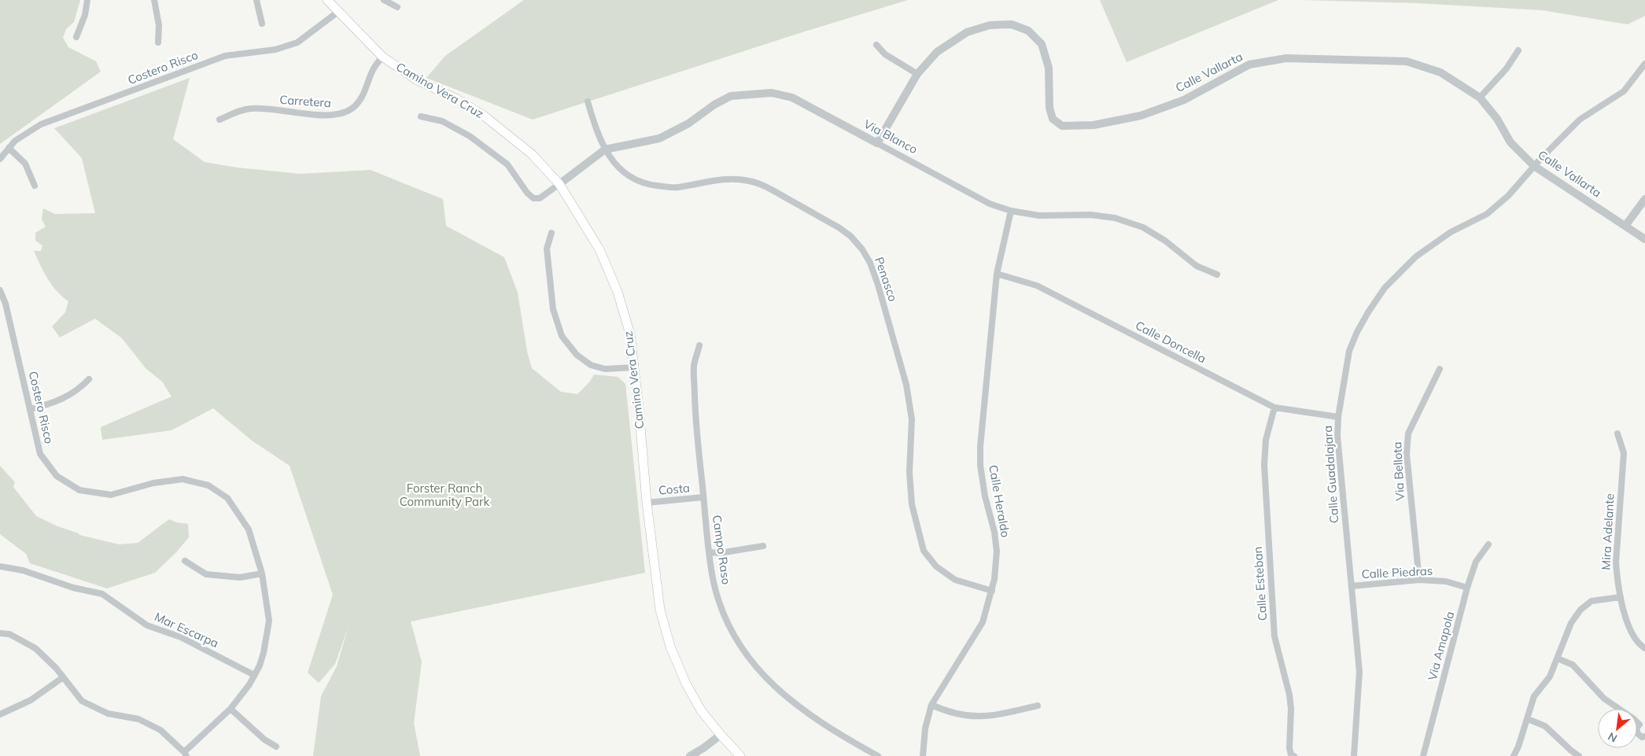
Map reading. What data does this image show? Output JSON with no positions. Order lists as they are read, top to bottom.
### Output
{
  "streets": {
    "main road": ["Camino Vera Cruz"],
    "street": [
      "Costero Risco",
      "Calle Vallarta",
      "Carretera",
      "Via Blanco",
      "Penasco",
      "Calle Doncella",
      "Via Bellota",
      "Calle Guadalajara",
      "Costa",
      "Calle Heraldo",
      "Mira Adelante",
      "Campo Raso",
      "Calle Piedras",
      "Calle Esteban",
      "Mar Escarpa",
      "Via Amapola"
    ]
  },
  "crossings": [
    ["Costero Risco", "Camino Vera Cruz"],
    ["Costero Risco", "Mar Escarpa"],
    ["Calle Vallarta", "Via Blanco"],
    ["Calle Vallarta", "Calle Guadalajara"],
    ["Camino Vera Cruz", "Carretera"],
    ["Camino Vera Cruz", "Via Blanco"],
    ["Camino Vera Cruz", "Costa"],
    ["Via Blanco", "Penasco"],
    ["Via Blanco", "Calle Heraldo"],
    ["Penasco", "Calle Heraldo"],
    ["Calle Doncella", "Calle Guadalajara"],
    ["Calle Doncella", "Calle Heraldo"],
    ["Calle Doncella", "Calle Esteban"],
    ["Via Bellota", "Calle Piedras"],
    ["Calle Guadalajara", "Calle Piedras"],
    ["Costa", "Campo Raso"],
    ["Calle Piedras", "Via Amapola"]
  ],
  "parks": ["Forster Ranch Community Park"],
  "north": "bottom left"
}
